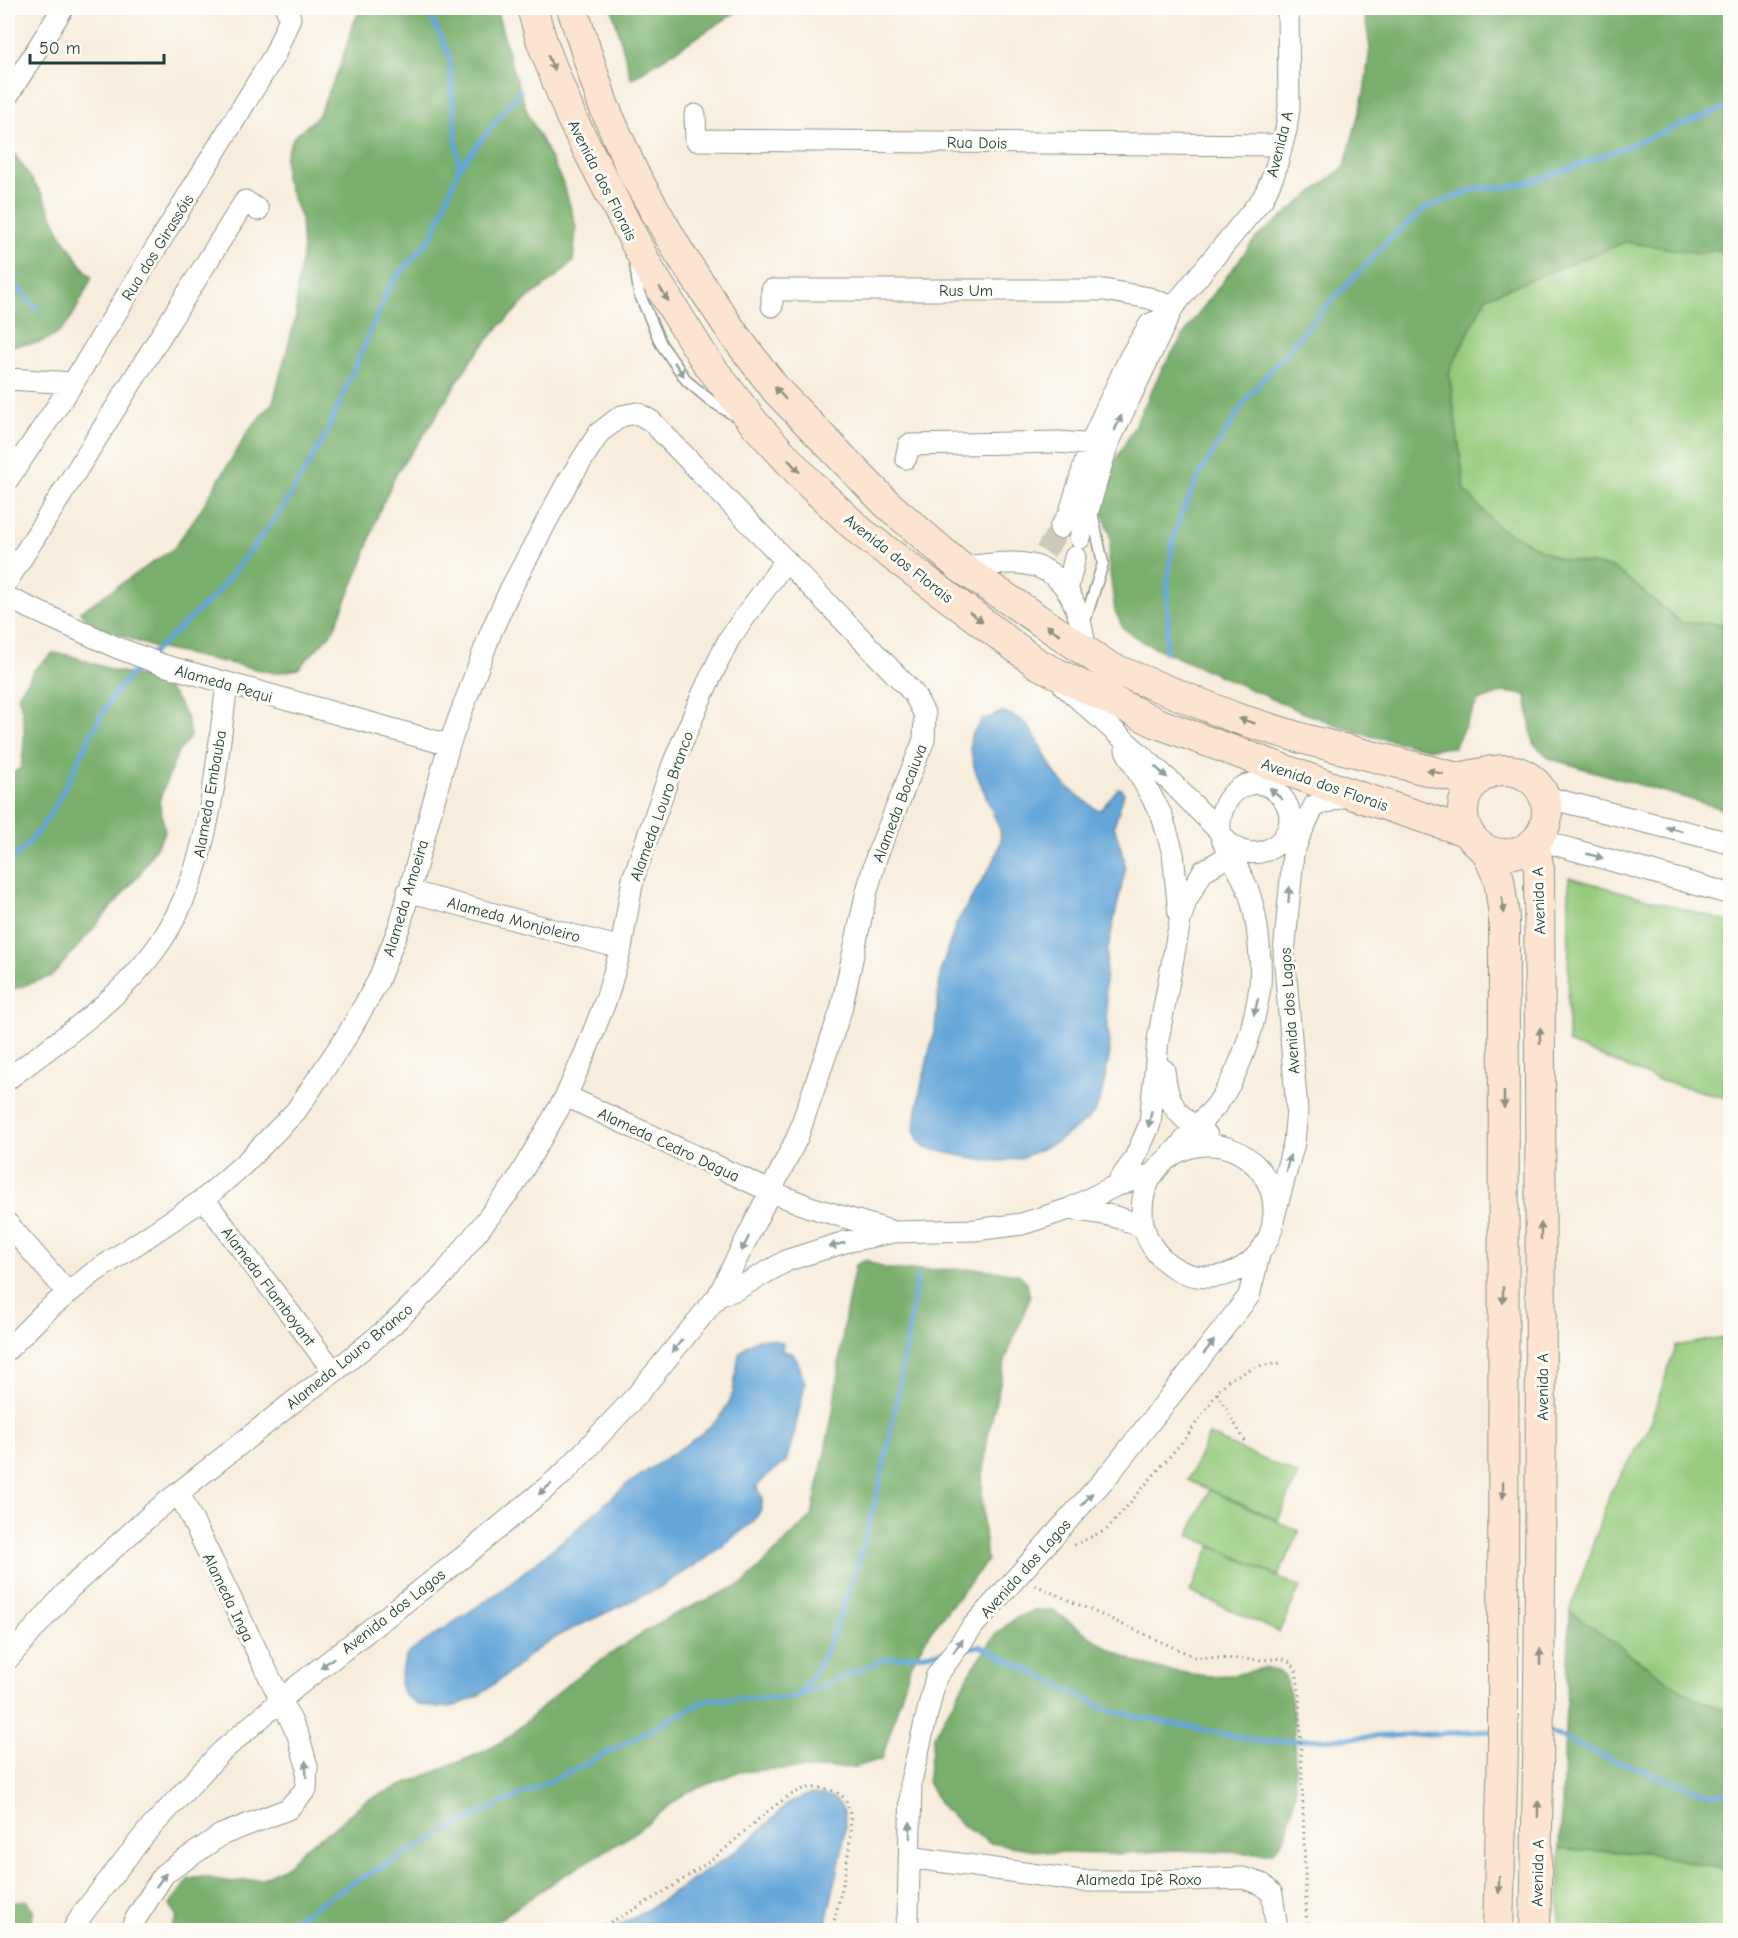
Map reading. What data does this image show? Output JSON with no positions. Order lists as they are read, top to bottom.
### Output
{
  "streets": {
    "street": [
      "Rua Dois",
      "Avenida A",
      "Avenida dos Florais",
      "Rua dos Girassóis",
      "Rus Um",
      "Alameda Pequi",
      "Alameda Embauba",
      "Alameda Bocaiuva",
      "Alameda Louro Branco",
      "Alameda Amoeira",
      "Alameda Monjoleiro",
      "Avenida dos Lagos",
      "Alameda Cedro Dagua",
      "Alameda Flamboyant",
      "Alameda Inga",
      "Alameda Ipê Roxo"
    ]
  },
  "crossings": [
    ["Rua Dois", "Avenida A"],
    ["Avenida A", "Avenida dos Florais"],
    ["Avenida A", "Rus Um"],
    ["Alameda Pequi", "Alameda Embauba"],
    ["Alameda Pequi", "Alameda Amoeira"],
    ["Alameda Bocaiuva", "Alameda Louro Branco"],
    ["Alameda Bocaiuva", "Alameda Amoeira"],
    ["Alameda Bocaiuva", "Avenida dos Lagos"],
    ["Alameda Bocaiuva", "Alameda Cedro Dagua"],
    ["Alameda Louro Branco", "Alameda Monjoleiro"],
    ["Alameda Louro Branco", "Alameda Cedro Dagua"],
    ["Alameda Louro Branco", "Alameda Flamboyant"],
    ["Alameda Louro Branco", "Alameda Inga"],
    ["Alameda Amoeira", "Alameda Monjoleiro"],
    ["Alameda Amoeira", "Alameda Flamboyant"],
    ["Avenida dos Lagos", "Alameda Cedro Dagua"],
    ["Avenida dos Lagos", "Alameda Inga"],
    ["Avenida dos Lagos", "Alameda Ipê Roxo"]
  ],
  "one_way": ["Alameda Inga"],
  "scale_bar": "50 m"
}
